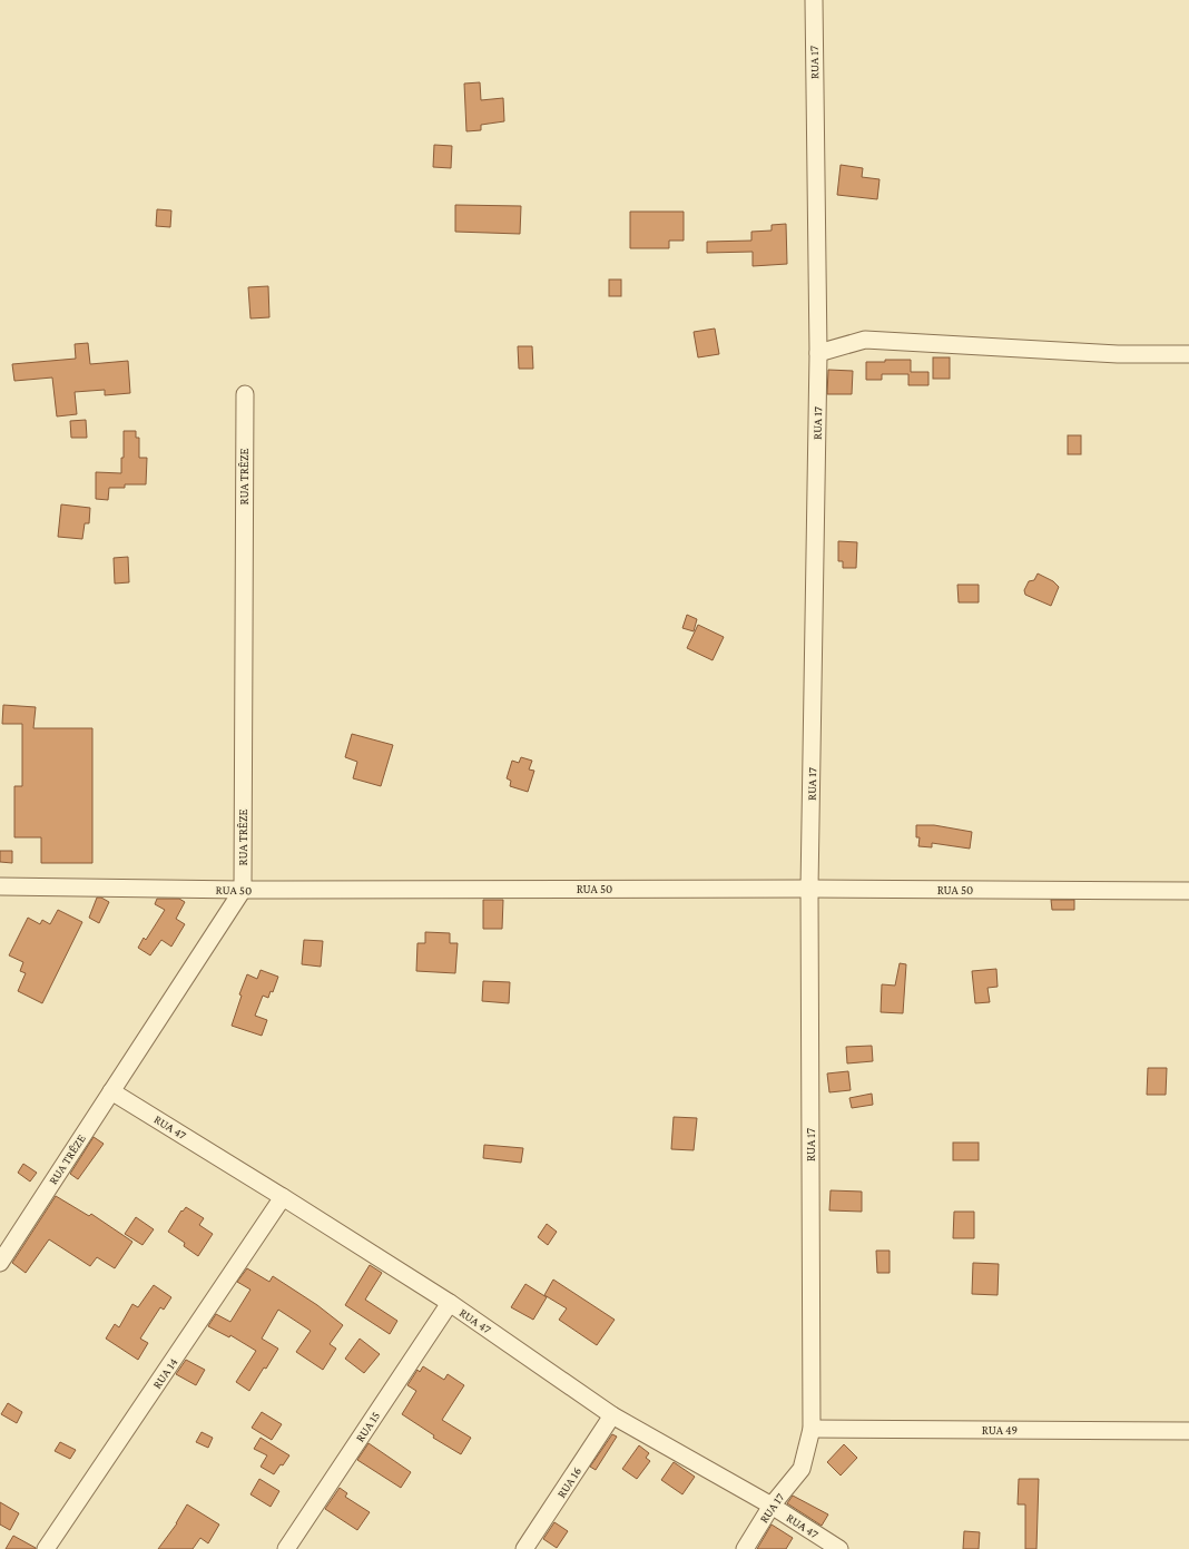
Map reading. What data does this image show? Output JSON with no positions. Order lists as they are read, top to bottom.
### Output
{
  "streets": {
    "street": [
      "RUA 17",
      "RUA TRÊZE",
      "RUA 50",
      "RUA 47",
      "RUA 14",
      "RUA 15",
      "RUA 49",
      "RUA 16"
    ]
  },
  "crossings": [
    ["RUA 17", "RUA 50"],
    ["RUA 17", "RUA 47"],
    ["RUA 17", "RUA 49"],
    ["RUA TRÊZE", "RUA 50"],
    ["RUA TRÊZE", "RUA 47"],
    ["RUA 47", "RUA 14"],
    ["RUA 47", "RUA 15"],
    ["RUA 47", "RUA 16"]
  ]
}
